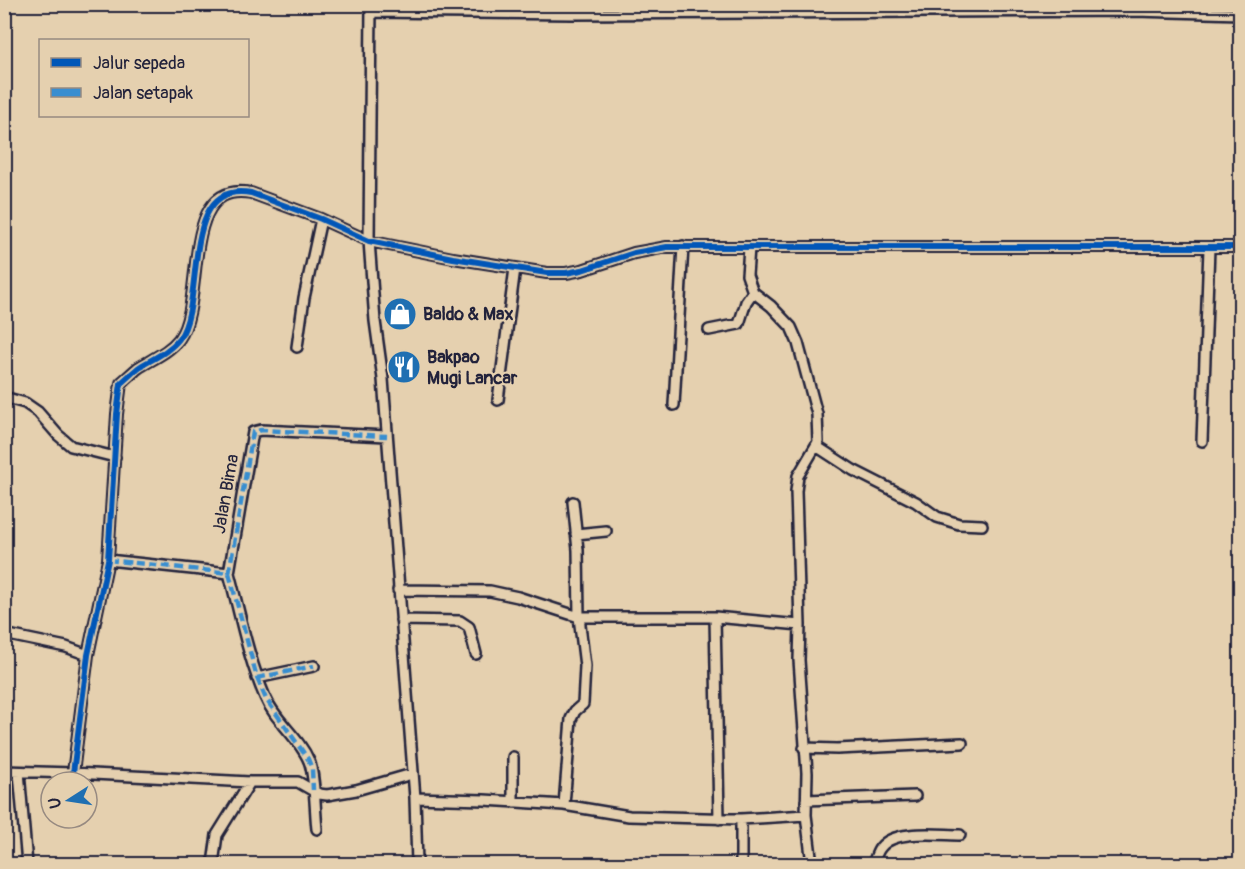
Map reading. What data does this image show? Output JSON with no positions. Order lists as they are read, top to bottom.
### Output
{
  "streets": {
    "street": ["Jalan Bima"]
  },
  "places": {
    "shop": ["Baldo & Max"],
    "restaurant": ["Bakpao Mugi Lancar"]
  },
  "legend": ["Jalur sepeda", "Jalan setapak"],
  "north": "left"
}
